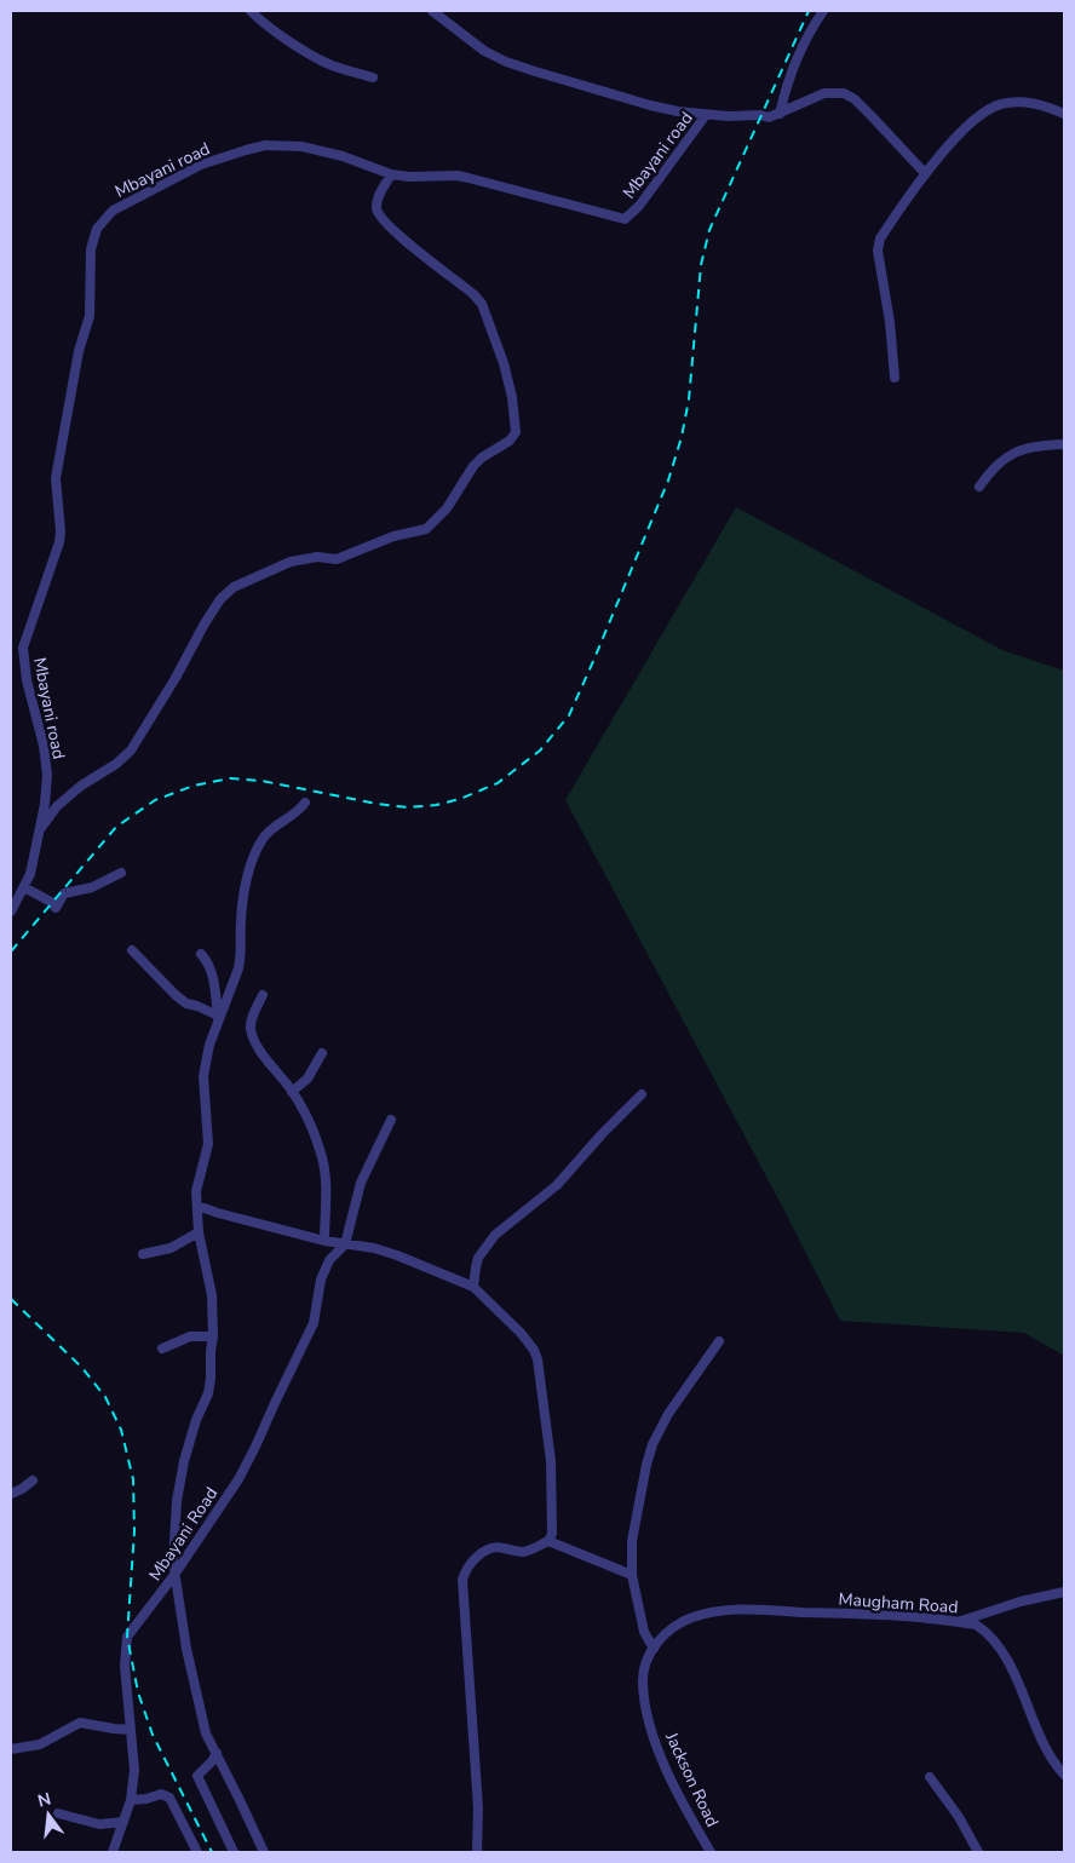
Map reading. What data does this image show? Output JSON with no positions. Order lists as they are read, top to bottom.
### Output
{
  "streets": {
    "street": [
      "Mbayani road",
      "Mbayani Road",
      "Maugham Road",
      "Jackson Road"
    ]
  },
  "crossings": [
    ["Maugham Road", "Jackson Road"]
  ],
  "north": "top"
}
